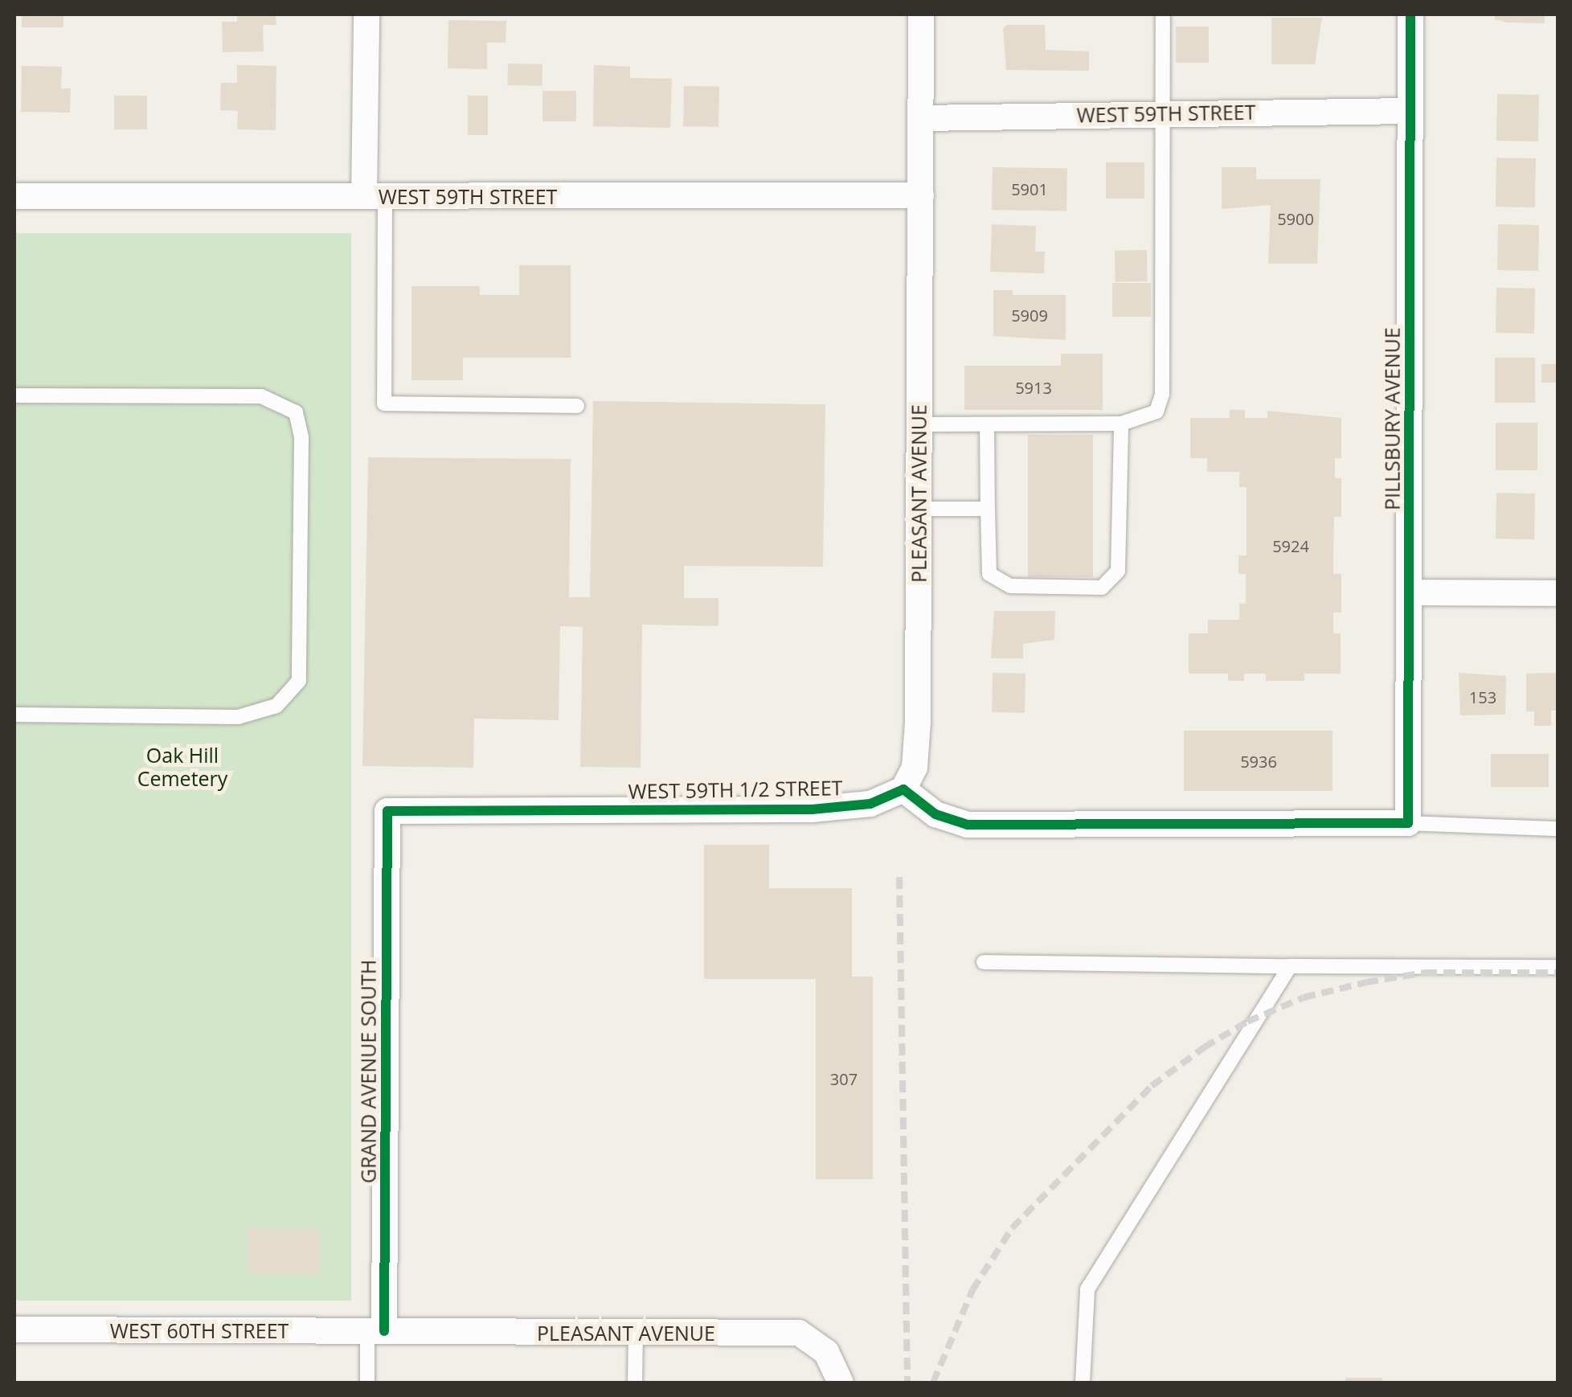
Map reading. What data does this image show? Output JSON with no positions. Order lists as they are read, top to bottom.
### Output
{
  "streets": {
    "street": [
      "WEST 59TH STREET",
      "PILLSBURY AVENUE",
      "PLEASANT AVENUE",
      "WEST 59TH 1/2 STREET",
      "GRAND AVENUE SOUTH",
      "WEST 60TH STREET"
    ]
  },
  "crossings": [
    ["WEST 59TH STREET", "PILLSBURY AVENUE"],
    ["WEST 59TH STREET", "PLEASANT AVENUE"],
    ["PLEASANT AVENUE", "WEST 59TH 1/2 STREET"],
    ["PLEASANT AVENUE", "GRAND AVENUE SOUTH"],
    ["PLEASANT AVENUE", "WEST 60TH STREET"],
    ["WEST 59TH 1/2 STREET", "GRAND AVENUE SOUTH"],
    ["GRAND AVENUE SOUTH", "WEST 60TH STREET"]
  ],
  "parks": ["Oak Hill Cemetery"],
  "house_numbers": [
    "5901",
    "5900",
    "5909",
    "5913",
    "5924",
    "153",
    "5936",
    "307"
  ]
}
